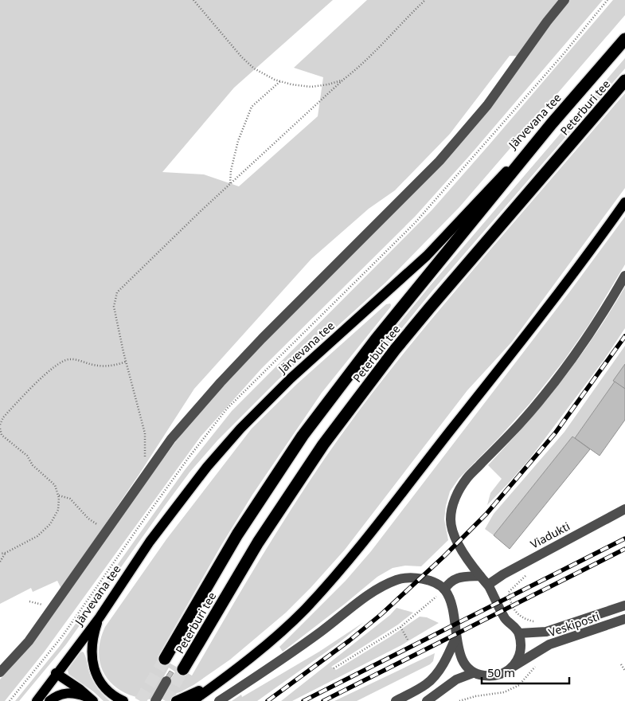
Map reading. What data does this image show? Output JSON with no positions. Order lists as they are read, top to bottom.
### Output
{
  "streets": {
    "highway": ["Peterburi tee", "Järvevana tee"],
    "street": ["Viadukti", "Veskiposti"]
  },
  "crossings": [
    ["Peterburi tee", "Järvevana tee"]
  ],
  "scale_bar": "50 m"
}
